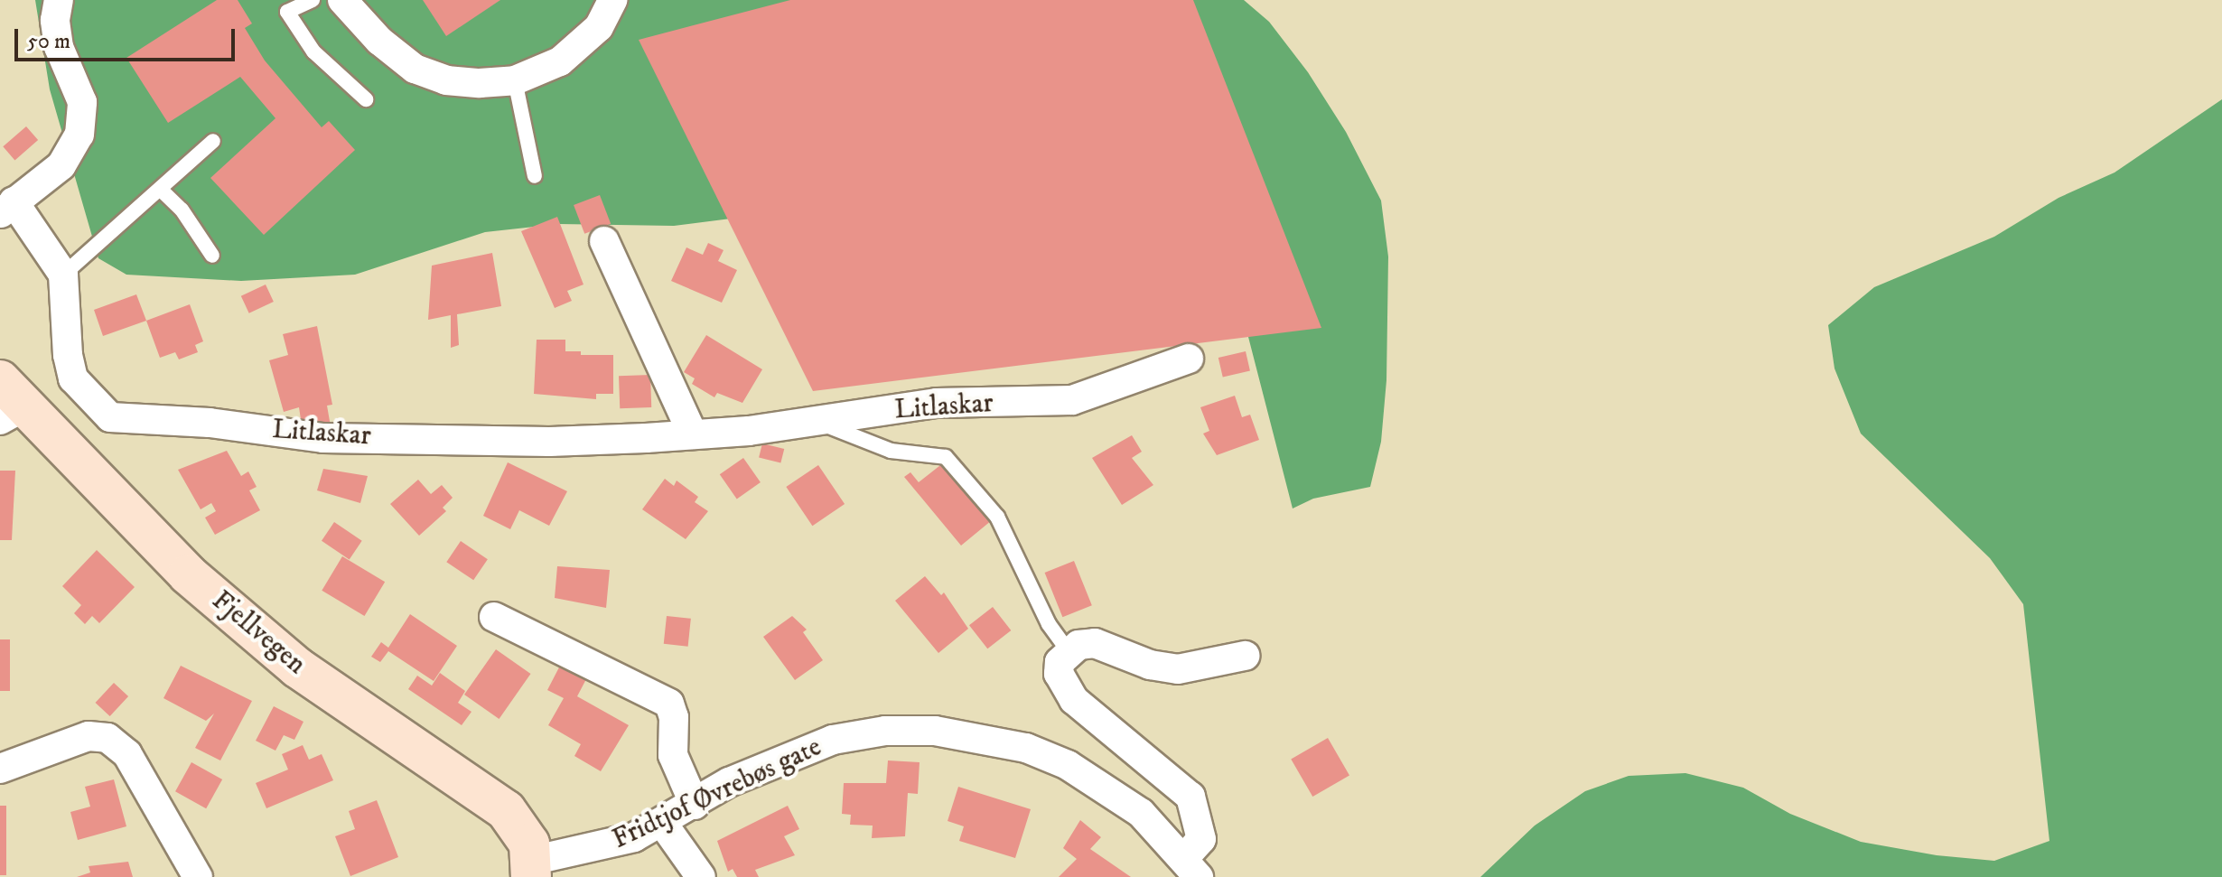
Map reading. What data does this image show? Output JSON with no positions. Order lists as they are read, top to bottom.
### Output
{
  "streets": {
    "main road": ["Fjellvegen"],
    "street": ["Litlaskar", "Fridtjof Øvrebøs gate"]
  },
  "crossings": [
    ["Fjellvegen", "Fridtjof Øvrebøs gate"]
  ],
  "scale_bar": "50 m"
}
